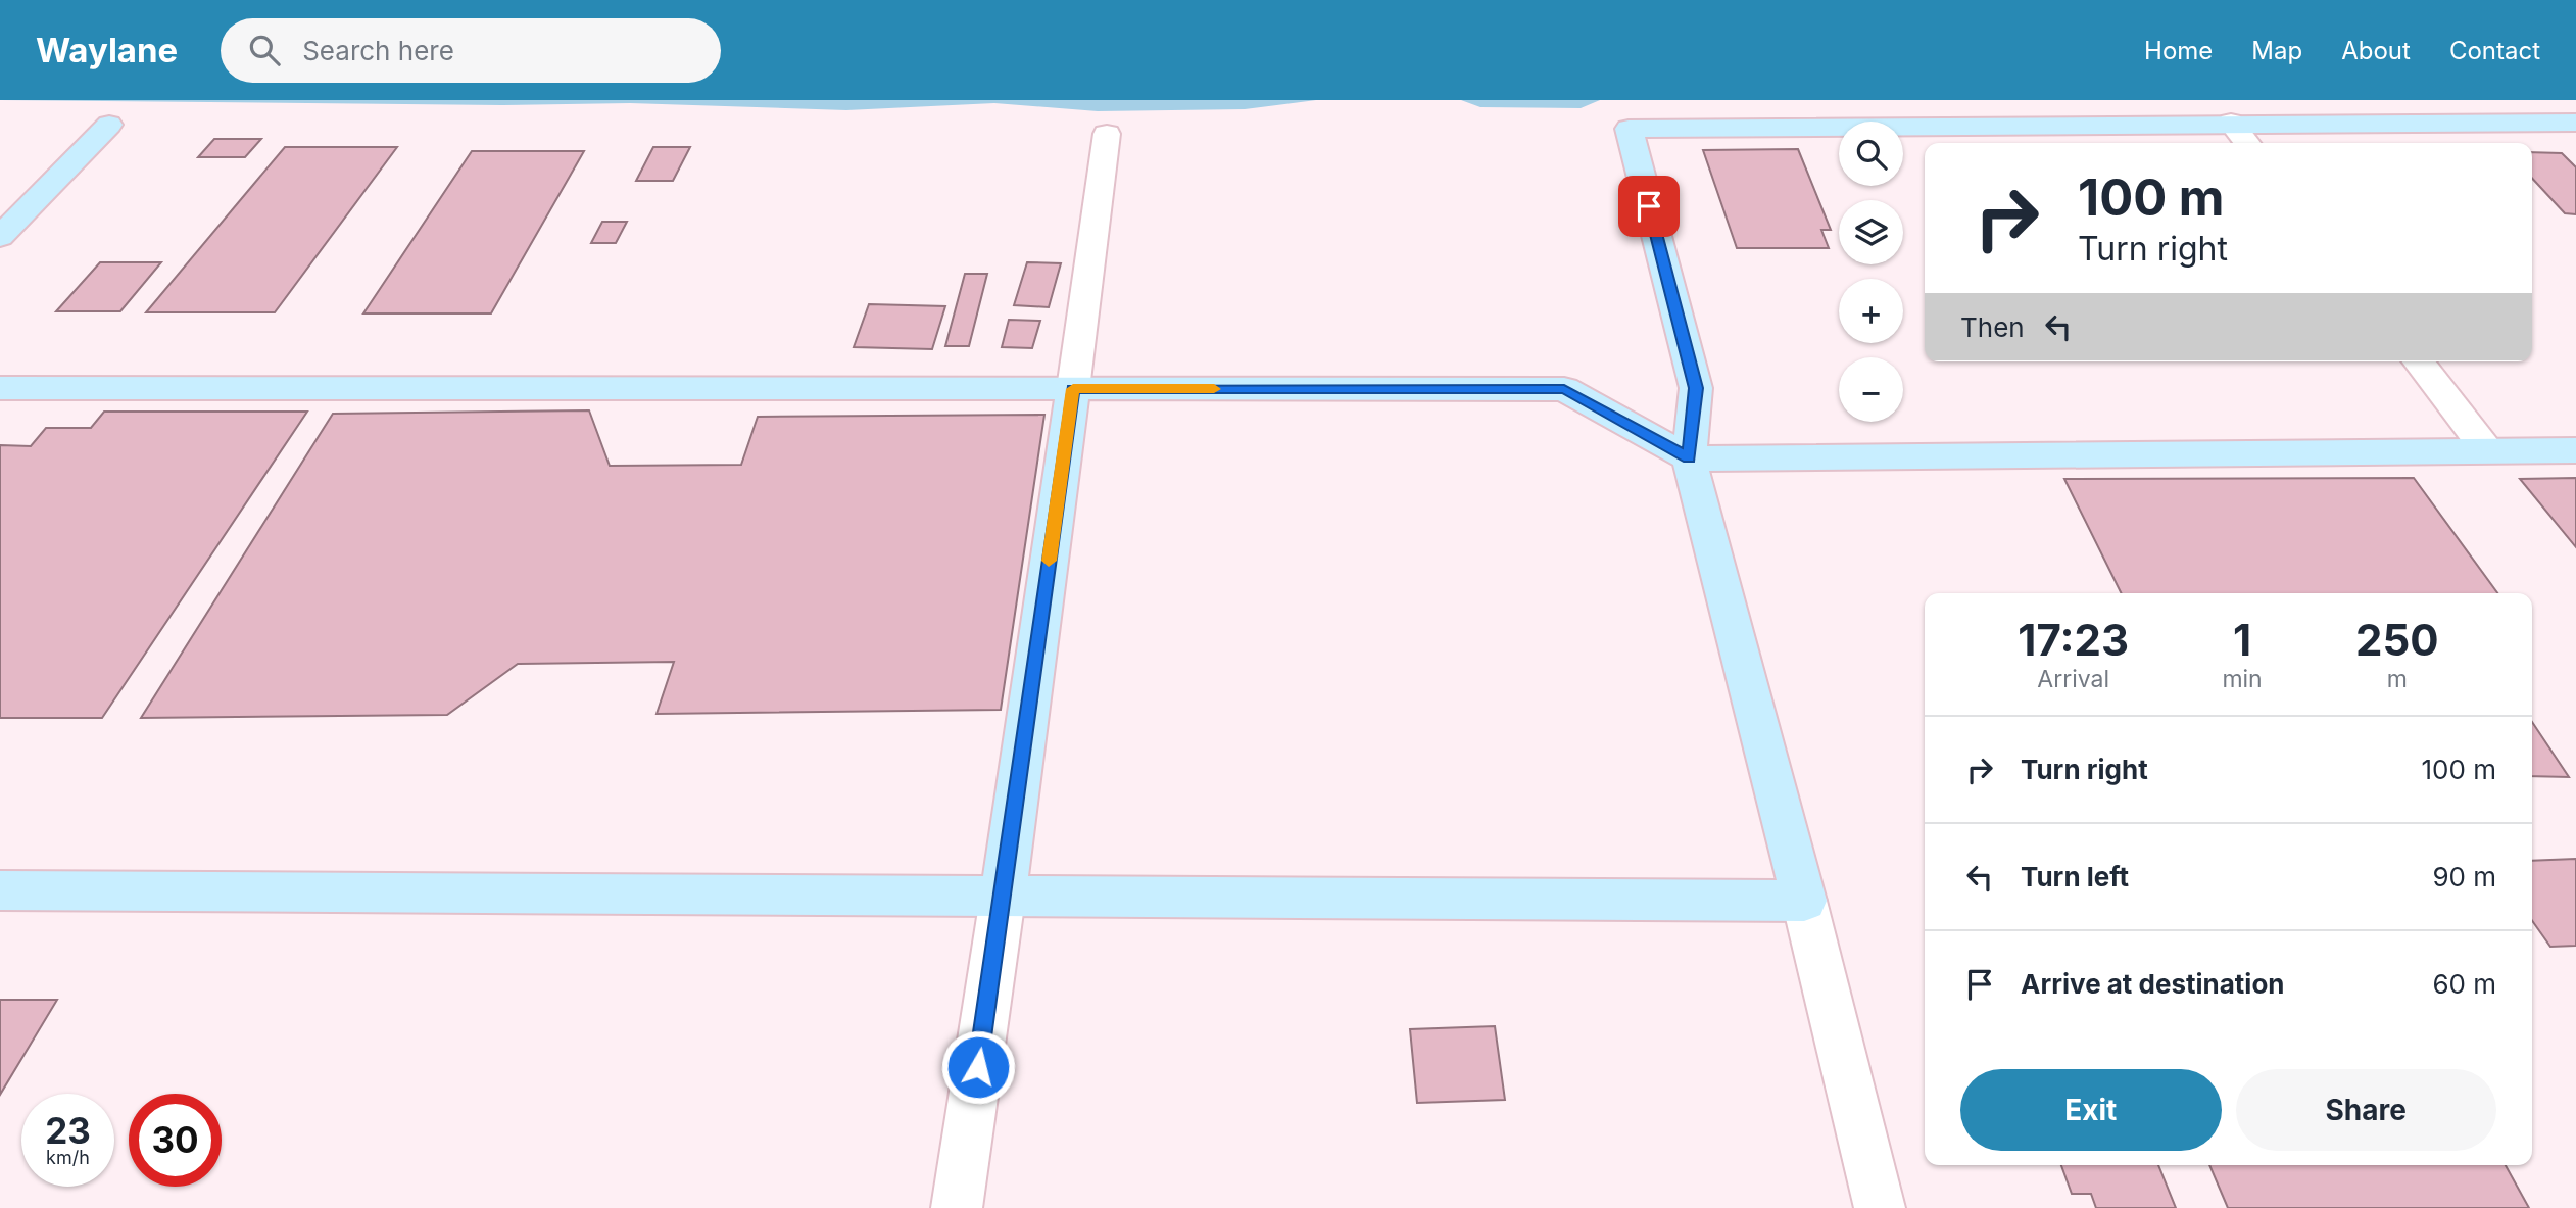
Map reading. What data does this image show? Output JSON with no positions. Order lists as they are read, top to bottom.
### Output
{
  "page": {
    "header": "Waylane",
    "search": "Search here",
    "nav": [
      "Home",
      "Map",
      "About",
      "Contact"
    ],
    "map_buttons": ["+", "−"],
    "turn": ["100 m", "Turn right"],
    "then": "Then",
    "eta": [
      "17:23",
      "Arrival",
      "1",
      "min",
      "250",
      "m"
    ],
    "list": [
      {
        "name": "Turn right",
        "value": "100 m"
      },
      {
        "name": "Turn left",
        "value": "90 m"
      },
      {
        "name": "Arrive at destination",
        "value": "60 m"
      }
    ],
    "buttons": ["Exit", "Share"],
    "speed": "23 km/h",
    "limit": "30"
  }
}
